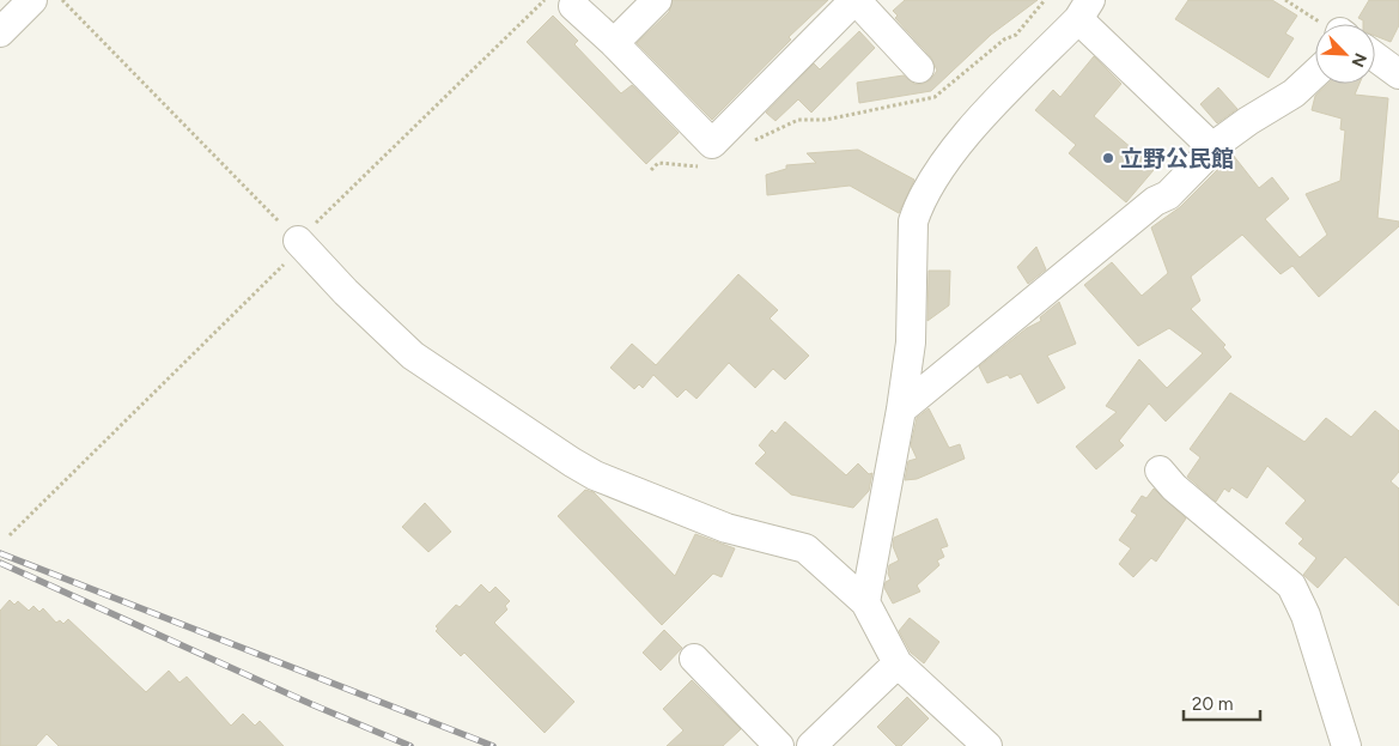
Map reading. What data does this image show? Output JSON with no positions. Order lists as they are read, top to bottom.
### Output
{
  "places": ["立野公民館"],
  "scale_bar": "20 m",
  "north": "bottom right"
}
